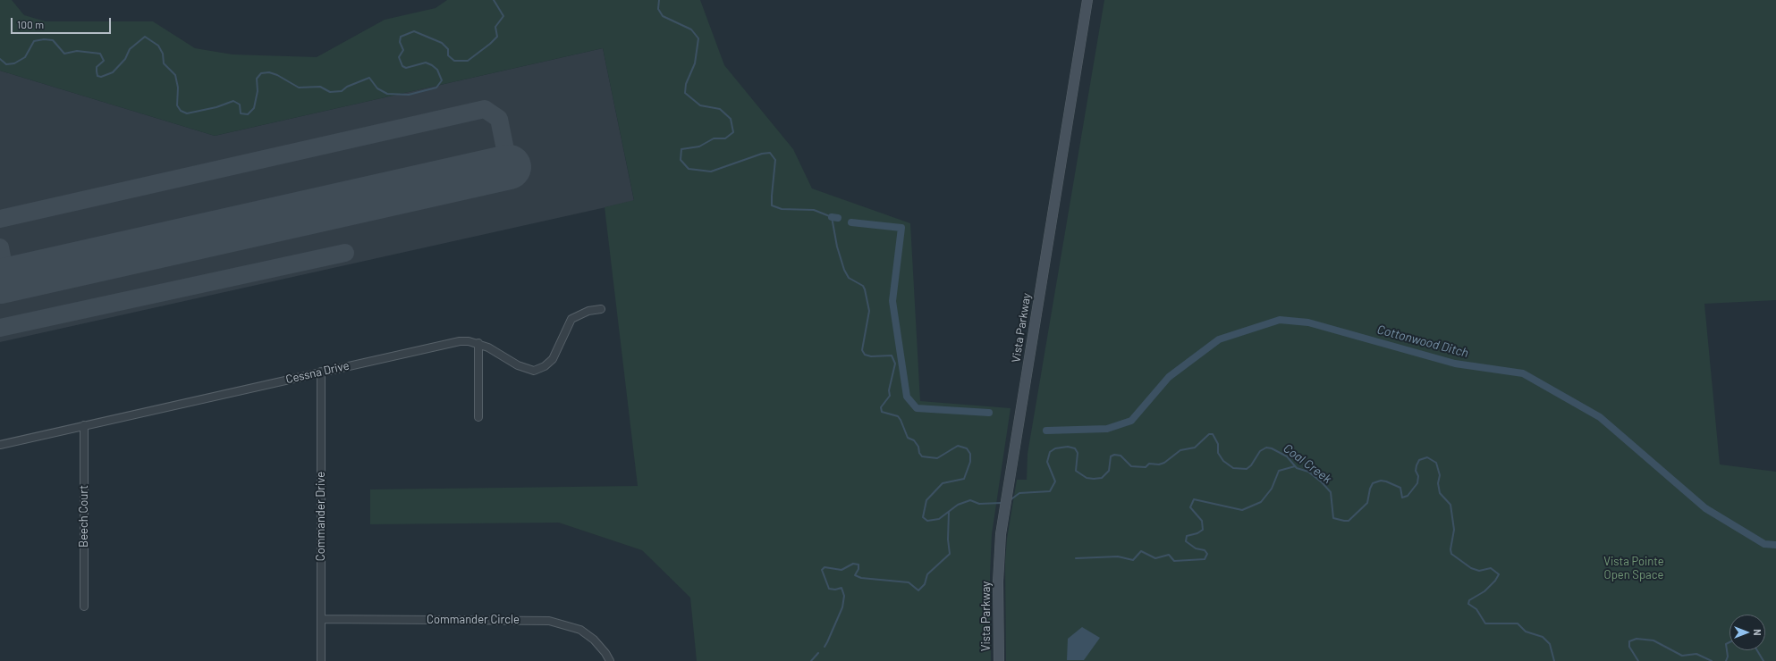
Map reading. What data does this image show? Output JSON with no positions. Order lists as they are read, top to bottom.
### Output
{
  "streets": {
    "street": [
      "Vista Parkway",
      "Cessna Drive",
      "Beech Court",
      "Commander Drive",
      "Commander Circle"
    ]
  },
  "crossings": [
    ["Cessna Drive", "Beech Court"],
    ["Cessna Drive", "Commander Drive"],
    ["Commander Drive", "Commander Circle"]
  ],
  "water": ["Cottonwood Ditch", "Coal Creek"],
  "parks": ["Vista Pointe Open Space"],
  "scale_bar": "100 m",
  "north": "right"
}
